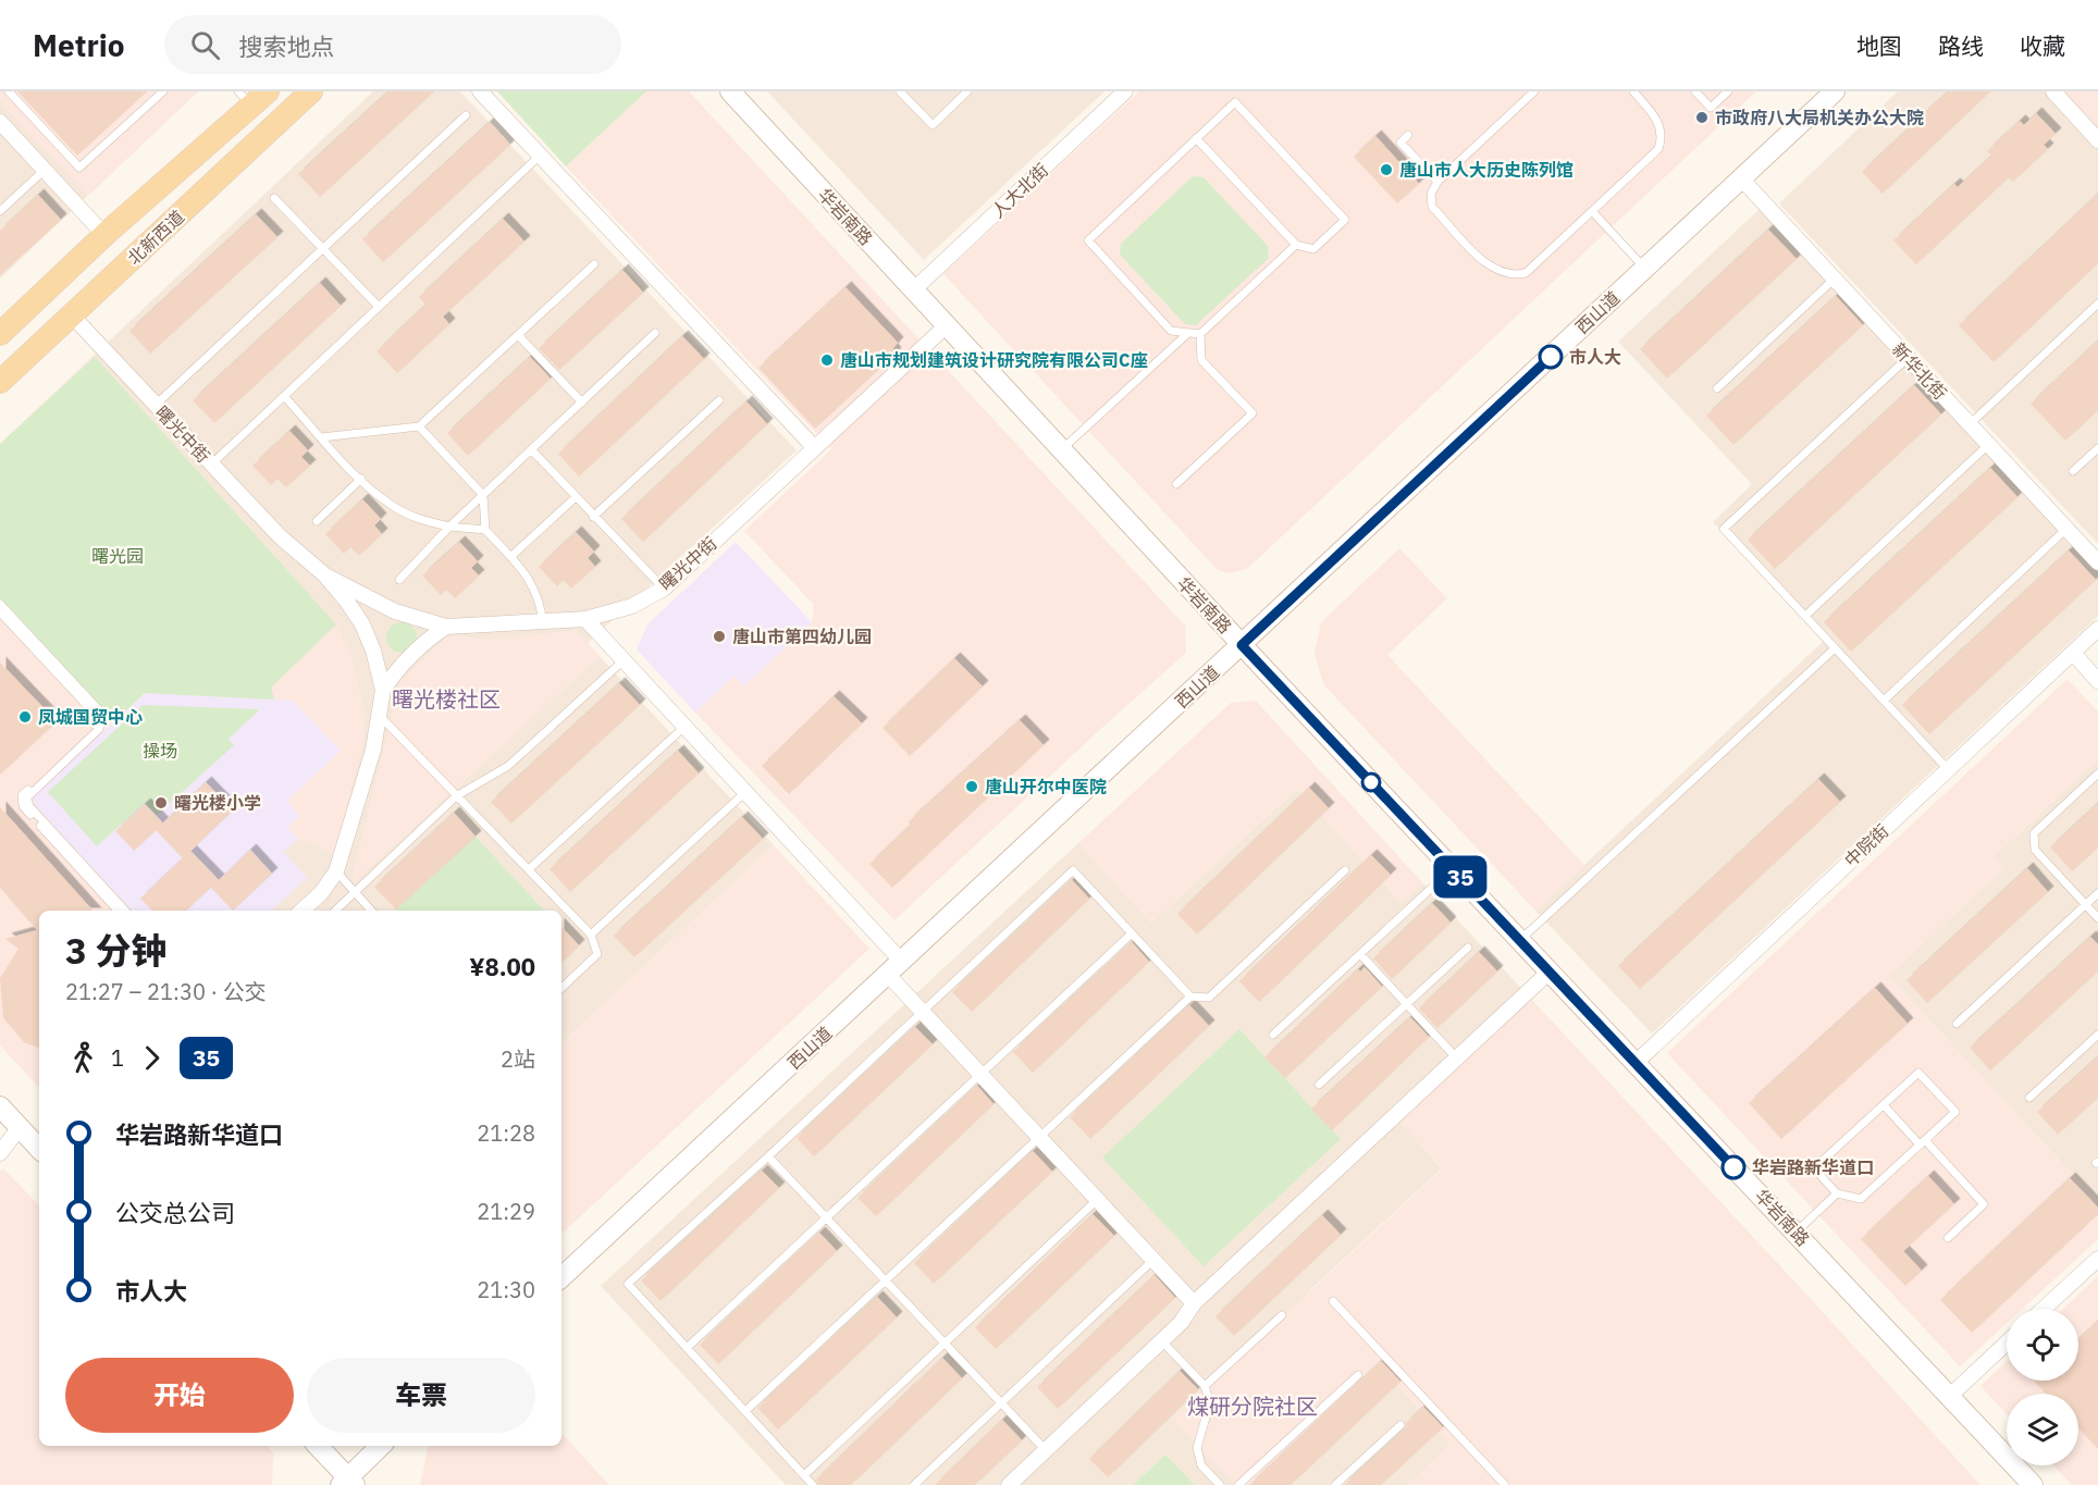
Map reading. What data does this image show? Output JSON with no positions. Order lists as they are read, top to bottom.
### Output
{
  "streets": {
    "main road": ["北新西道"],
    "street": [
      "人大北街",
      "华岩南路",
      "西山道",
      "新华北街",
      "曙光中街",
      "中院街"
    ]
  },
  "crossings": [
    ["人大北街", "华岩南路"],
    ["华岩南路", "西山道"],
    ["华岩南路", "曙光中街"],
    ["华岩南路", "中院街"],
    ["北新西道", "曙光中街"],
    ["西山道", "新华北街"]
  ],
  "districts": ["曙光楼社区", "煤研分院社区"],
  "parks": ["曙光园", "操场"],
  "places": [
    "市政府八大局机关办公大院",
    "唐山市人大历史陈列馆",
    "市人大",
    "唐山市规划建筑设计研究院有限公司C座",
    "唐山市第四幼儿园",
    "凤城国贸中心",
    "唐山开尔中医院",
    "曙光楼小学",
    "华岩路新华道口"
  ],
  "lines": ["bus line 35"],
  "page": {
    "header": "Metrio",
    "search": "搜索地点",
    "nav": ["地图", "路线", "收藏"],
    "on_map": "35",
    "heading": ["3 分钟", "21:27 – 21:30 · 公交", "¥8.00"],
    "legs": ["1", "35", "2站"],
    "list": [
      {
        "name": "华岩路新华道口",
        "value": "21:28"
      },
      {
        "name": "公交总公司",
        "value": "21:29"
      },
      {
        "name": "市人大",
        "value": "21:30"
      }
    ],
    "buttons": ["开始", "车票"]
  }
}
